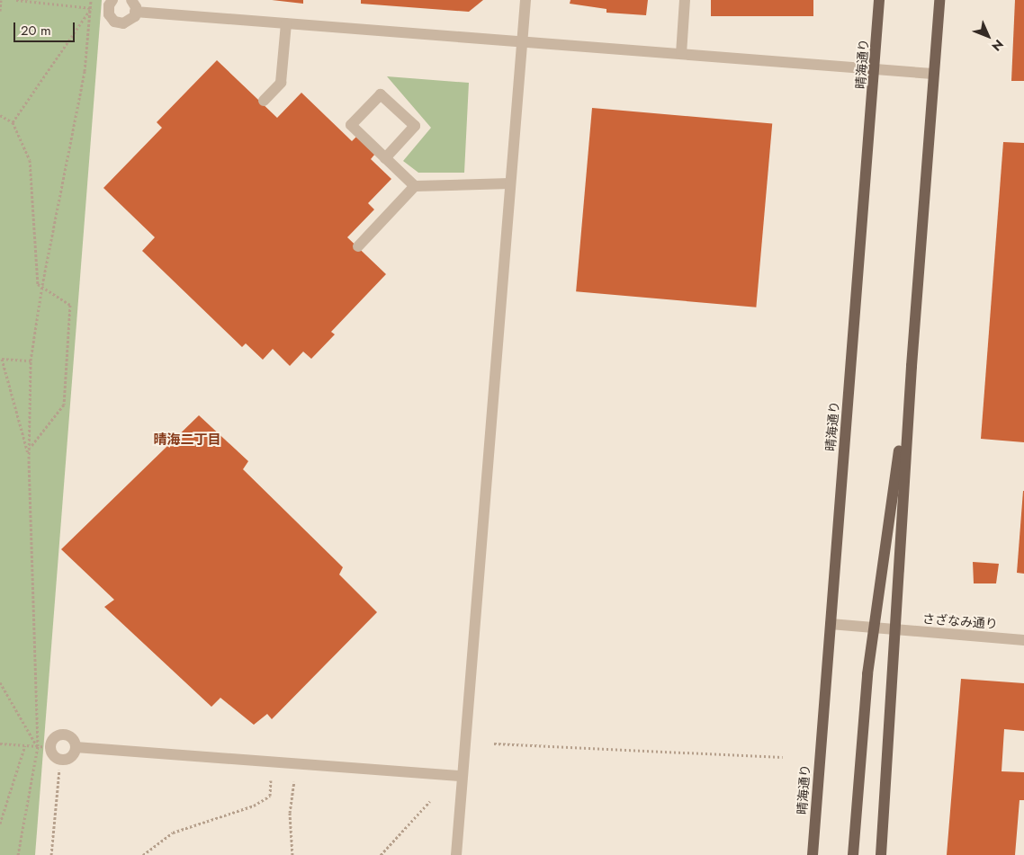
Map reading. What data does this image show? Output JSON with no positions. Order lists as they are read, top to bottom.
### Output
{
  "streets": {
    "main road": ["晴海通り"],
    "street": ["さざなみ通り"]
  },
  "crossings": [
    ["晴海通り", "さざなみ通り"]
  ],
  "districts": ["晴海二丁目"],
  "scale_bar": "20 m",
  "north": "bottom right"
}
